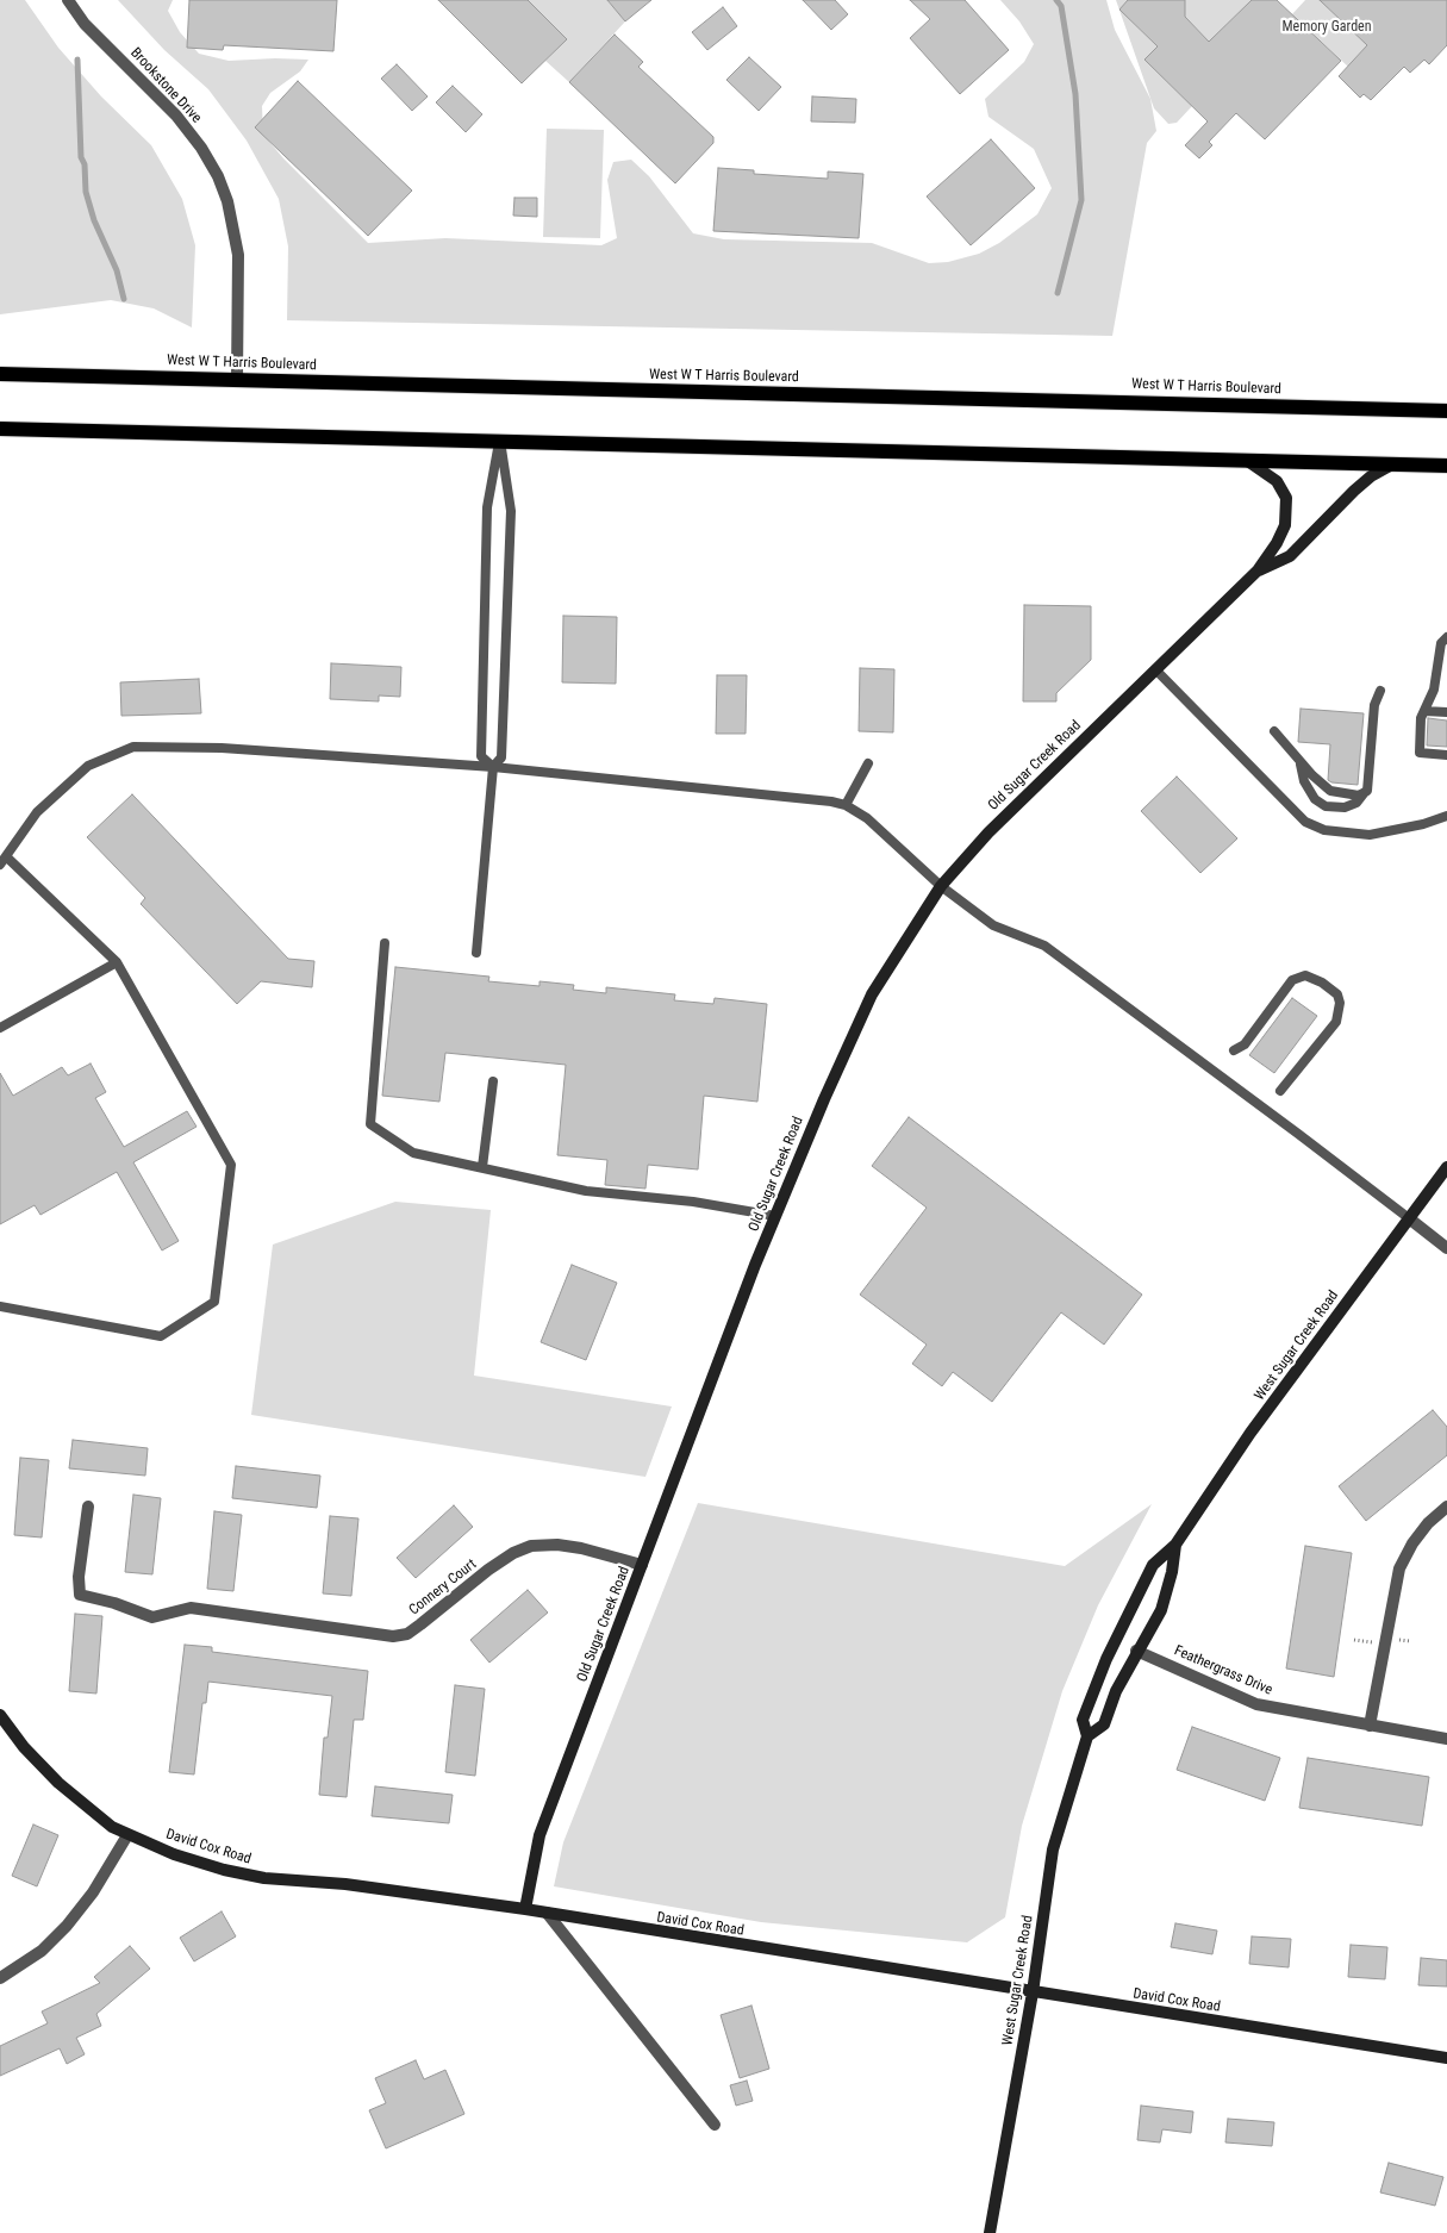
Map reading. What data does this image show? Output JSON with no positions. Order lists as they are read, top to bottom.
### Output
{
  "streets": {
    "main road": [
      "West W T Harris Boulevard",
      "Old Sugar Creek Road",
      "West Sugar Creek Road",
      "David Cox Road"
    ],
    "street": ["Brookstone Drive", "Connery Court", "Feathergrass Drive"]
  },
  "crossings": [
    ["Brookstone Drive", "West W T Harris Boulevard"],
    ["Old Sugar Creek Road", "Connery Court"],
    ["Old Sugar Creek Road", "David Cox Road"],
    ["West Sugar Creek Road", "Feathergrass Drive"],
    ["West Sugar Creek Road", "David Cox Road"]
  ],
  "parks": ["Memory Garden"]
}
